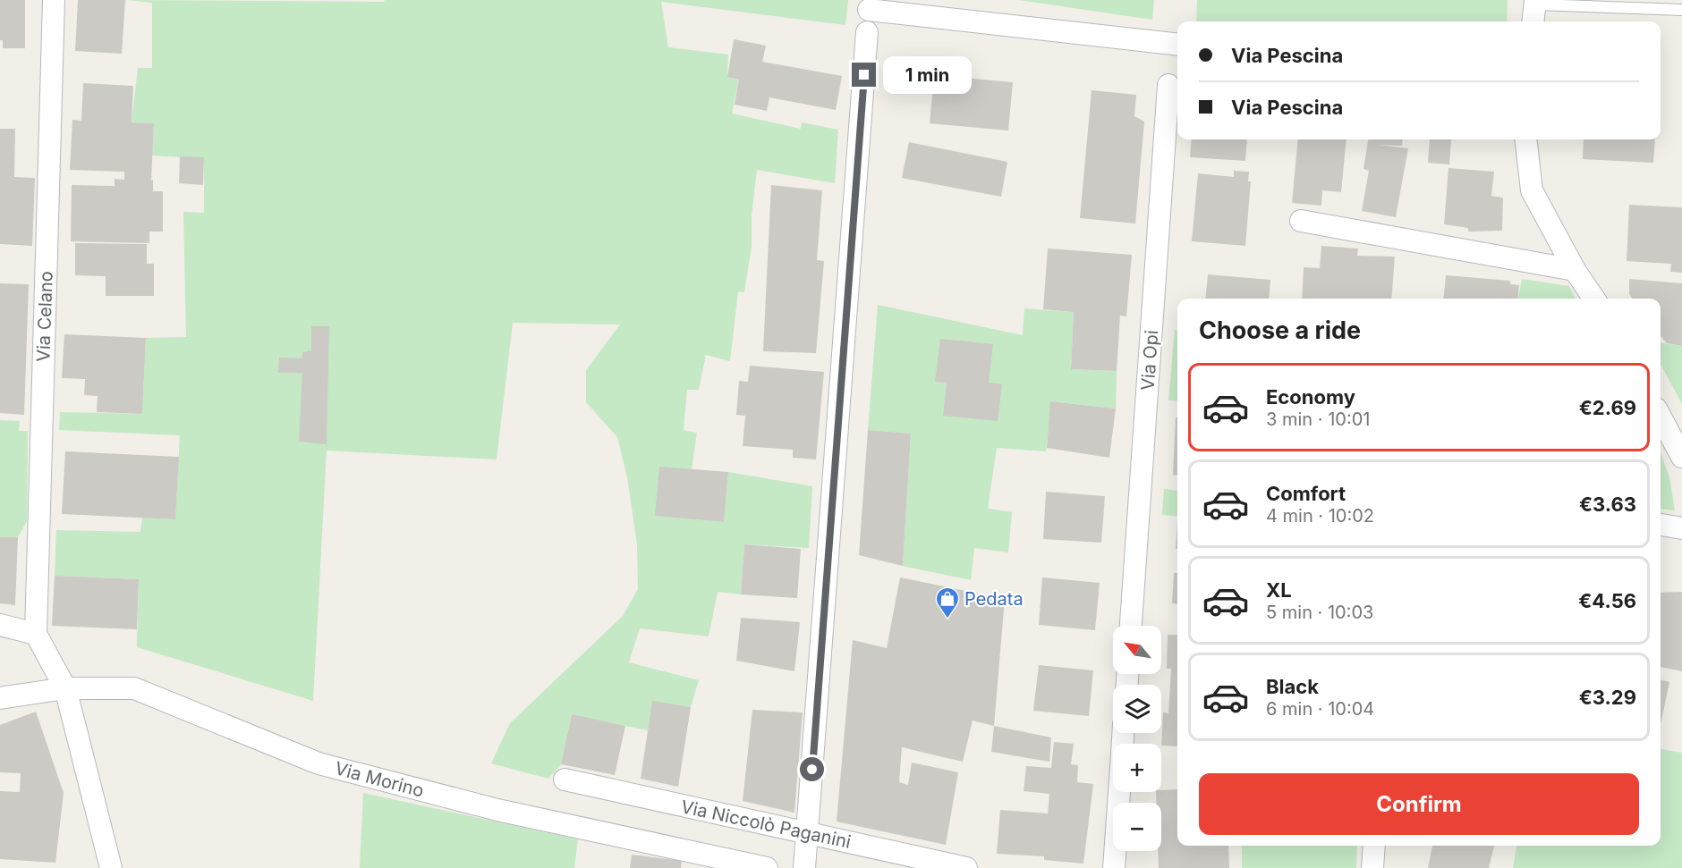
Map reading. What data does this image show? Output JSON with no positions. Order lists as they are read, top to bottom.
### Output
{
  "streets": {
    "street": [
      "Via Celano",
      "Via Opi",
      "Via Morino",
      "Via Niccolò Paganini"
    ]
  },
  "places": {
    "shop": ["Pedata"]
  },
  "north": "top left",
  "page": {
    "banner": ["Via Pescina", "Via Pescina"],
    "bubble": "1 min",
    "heading": "Choose a ride",
    "list": [
      {
        "name": "Economy",
        "note": "3 min · 10:01",
        "value": "€2.69"
      },
      {
        "name": "Comfort",
        "note": "4 min · 10:02",
        "value": "€3.63"
      },
      {
        "name": "XL",
        "note": "5 min · 10:03",
        "value": "€4.56"
      },
      {
        "name": "Black",
        "note": "6 min · 10:04",
        "value": "€3.29"
      }
    ],
    "map_buttons": ["+", "−"],
    "buttons": "Confirm"
  }
}
